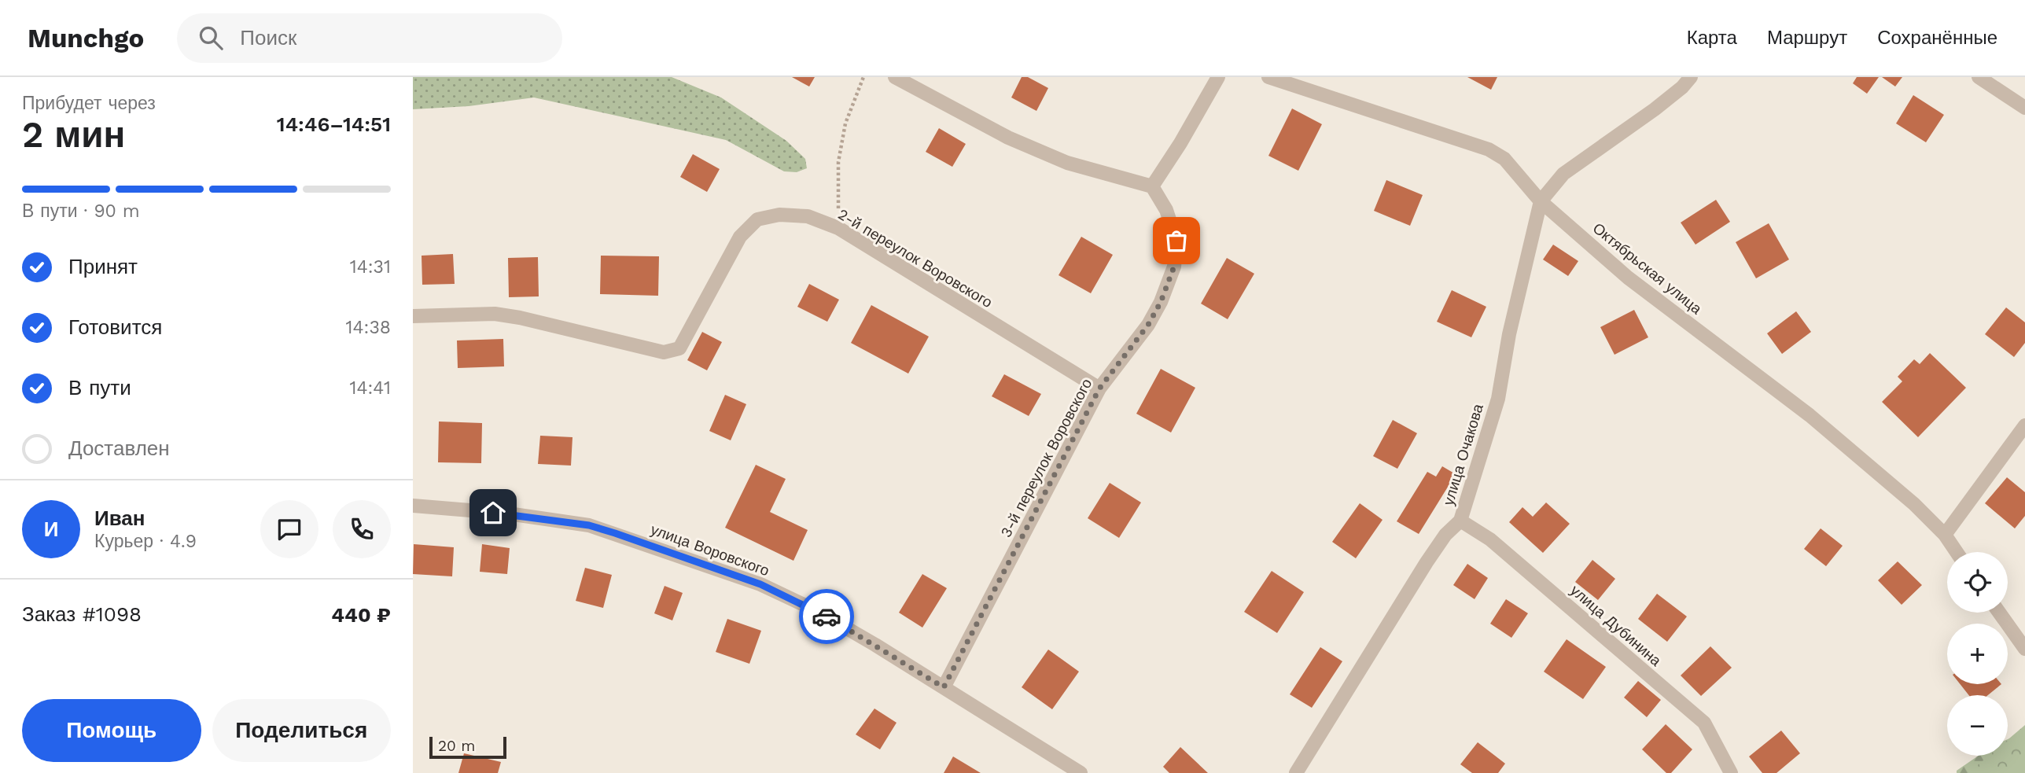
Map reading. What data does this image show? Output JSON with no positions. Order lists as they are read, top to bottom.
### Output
{
  "streets": {
    "street": [
      "2-й переулок Воровского",
      "Октябрьская улица",
      "улица Очакова",
      "3-й переулок Воровского",
      "улица Воровского",
      "улица Дубинина"
    ]
  },
  "crossings": [
    ["2-й переулок Воровского", "3-й переулок Воровского"],
    ["Октябрьская улица", "улица Очакова"],
    ["улица Очакова", "улица Дубинина"],
    ["3-й переулок Воровского", "улица Воровского"]
  ],
  "scale_bar": "20 m",
  "page": {
    "header": "Munchgo",
    "search": "Поиск",
    "nav": ["Карта", "Маршрут", "Сохранённые"],
    "heading": ["2 мин", "Прибудет через", "14:46–14:51"],
    "panel": [
      "Иван",
      "Курьер · 4.9",
      "Заказ #1098",
      "440 ₽"
    ],
    "bar": "В пути · 90 m",
    "list": [
      ["Принят", "14:31"],
      ["Готовится", "14:38"],
      ["В пути", "14:41"],
      "Доставлен"
    ],
    "round": "И",
    "map_buttons": ["+", "−"],
    "buttons": ["Помощь", "Поделиться"],
    "scale": "20 m"
  }
}
